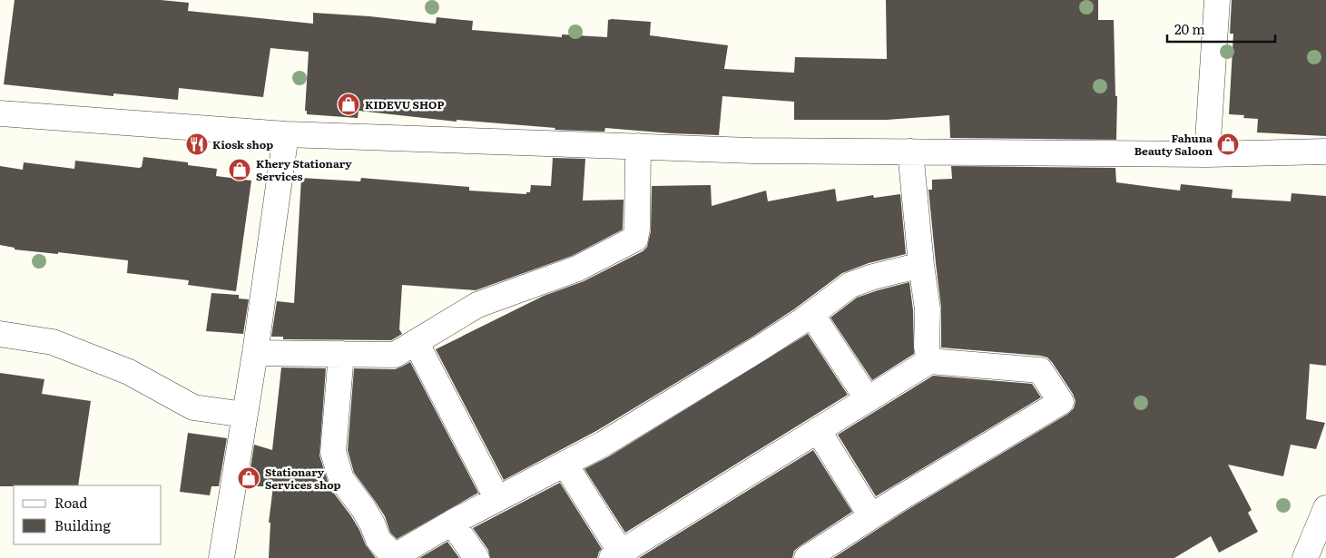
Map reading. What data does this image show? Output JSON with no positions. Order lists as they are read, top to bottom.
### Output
{
  "places": {
    "shop": [
      "KIDEVU SHOP",
      "Fahuna Beauty Saloon",
      "Khery Stationary Services",
      "Stationary Services shop"
    ],
    "restaurant": ["Kiosk shop"]
  },
  "legend": ["Road", "Building"],
  "scale_bar": "20 m"
}
